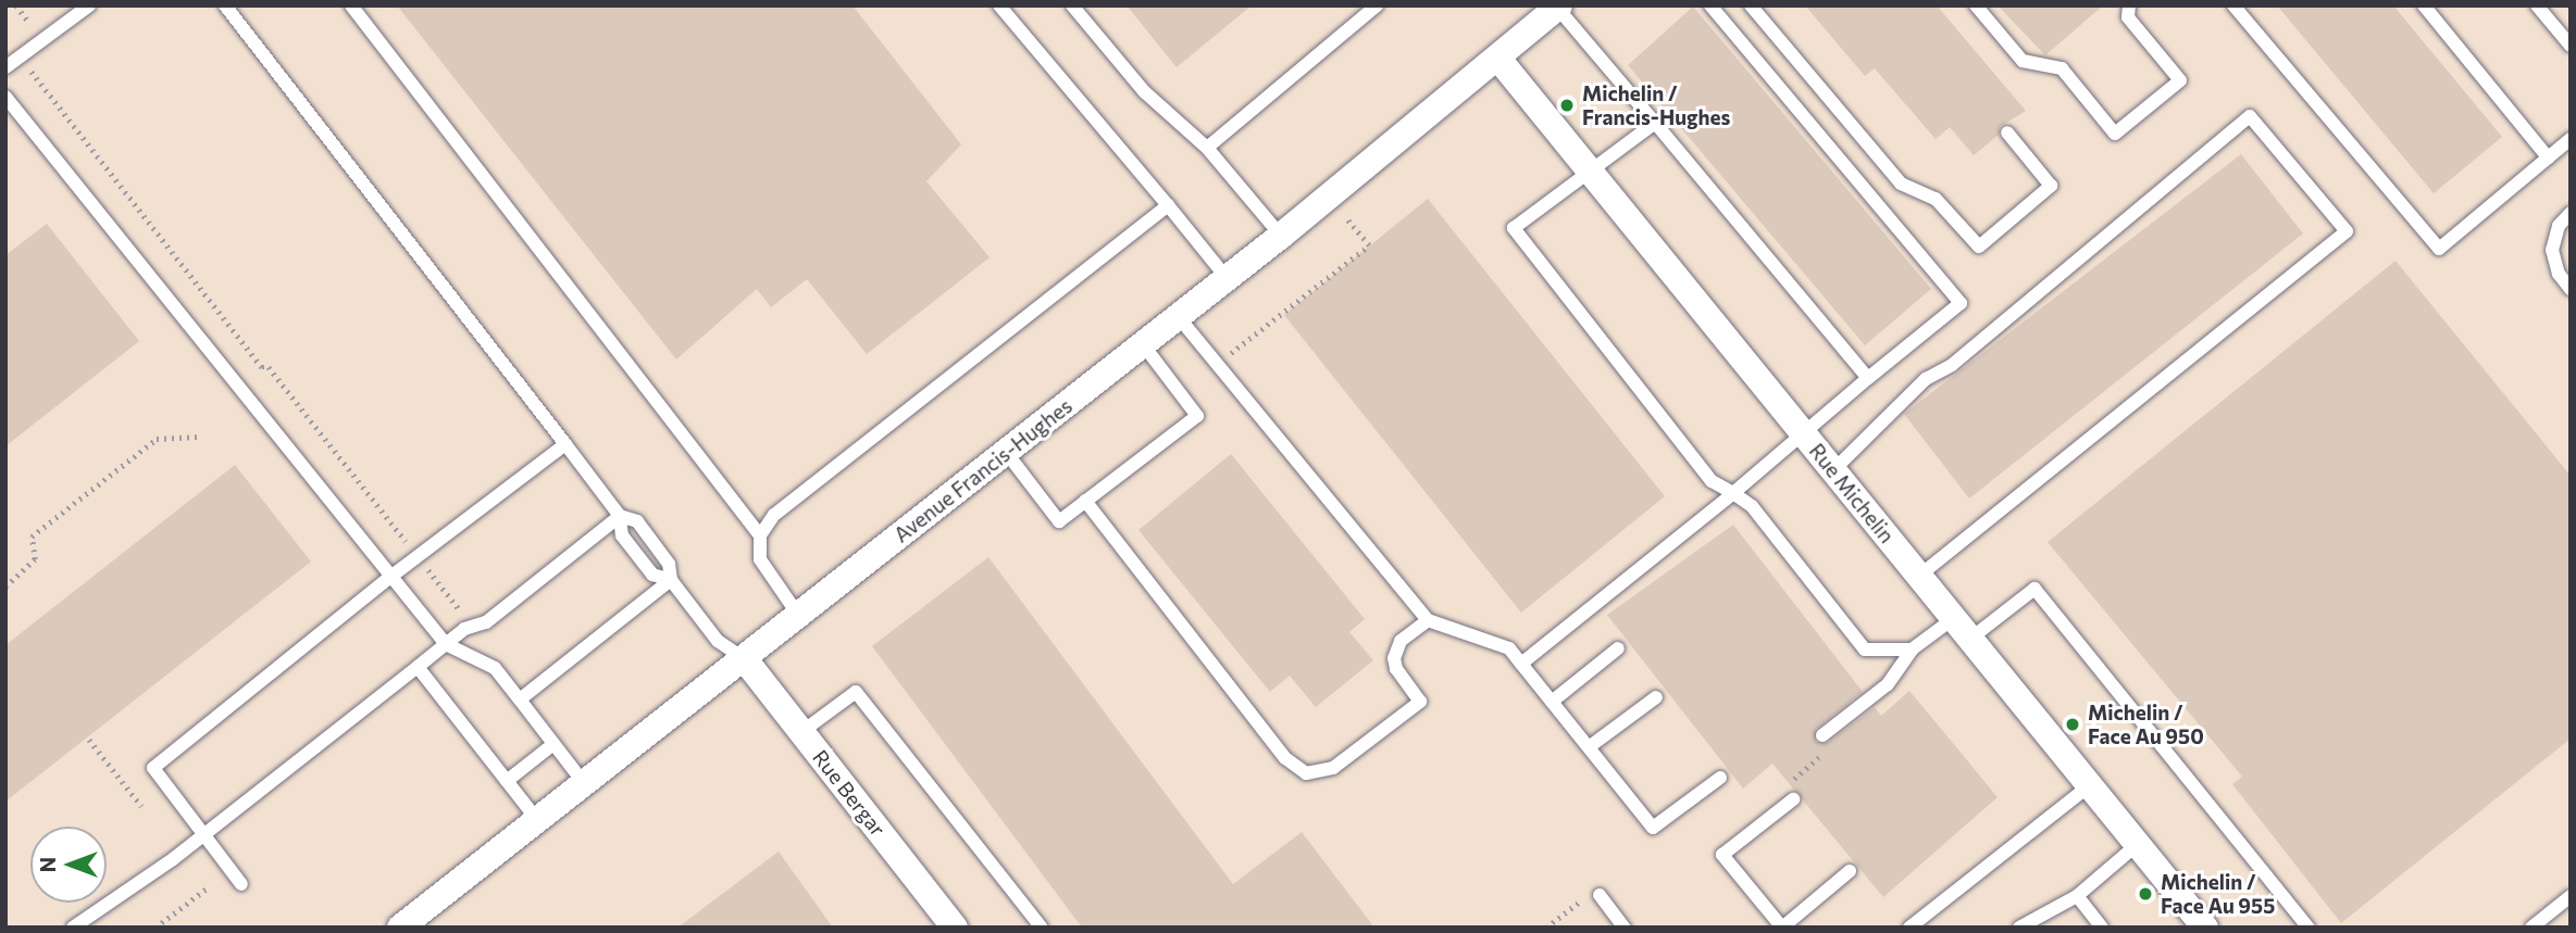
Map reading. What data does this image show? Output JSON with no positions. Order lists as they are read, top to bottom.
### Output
{
  "streets": {
    "street": ["Avenue Francis-Hughes", "Rue Michelin", "Rue Bergar"]
  },
  "crossings": [
    ["Avenue Francis-Hughes", "Rue Michelin"],
    ["Avenue Francis-Hughes", "Rue Bergar"]
  ],
  "places": ["Michelin / Francis-Hughes", "Michelin / Face Au 950", "Michelin / Face Au 955"],
  "north": "left"
}
